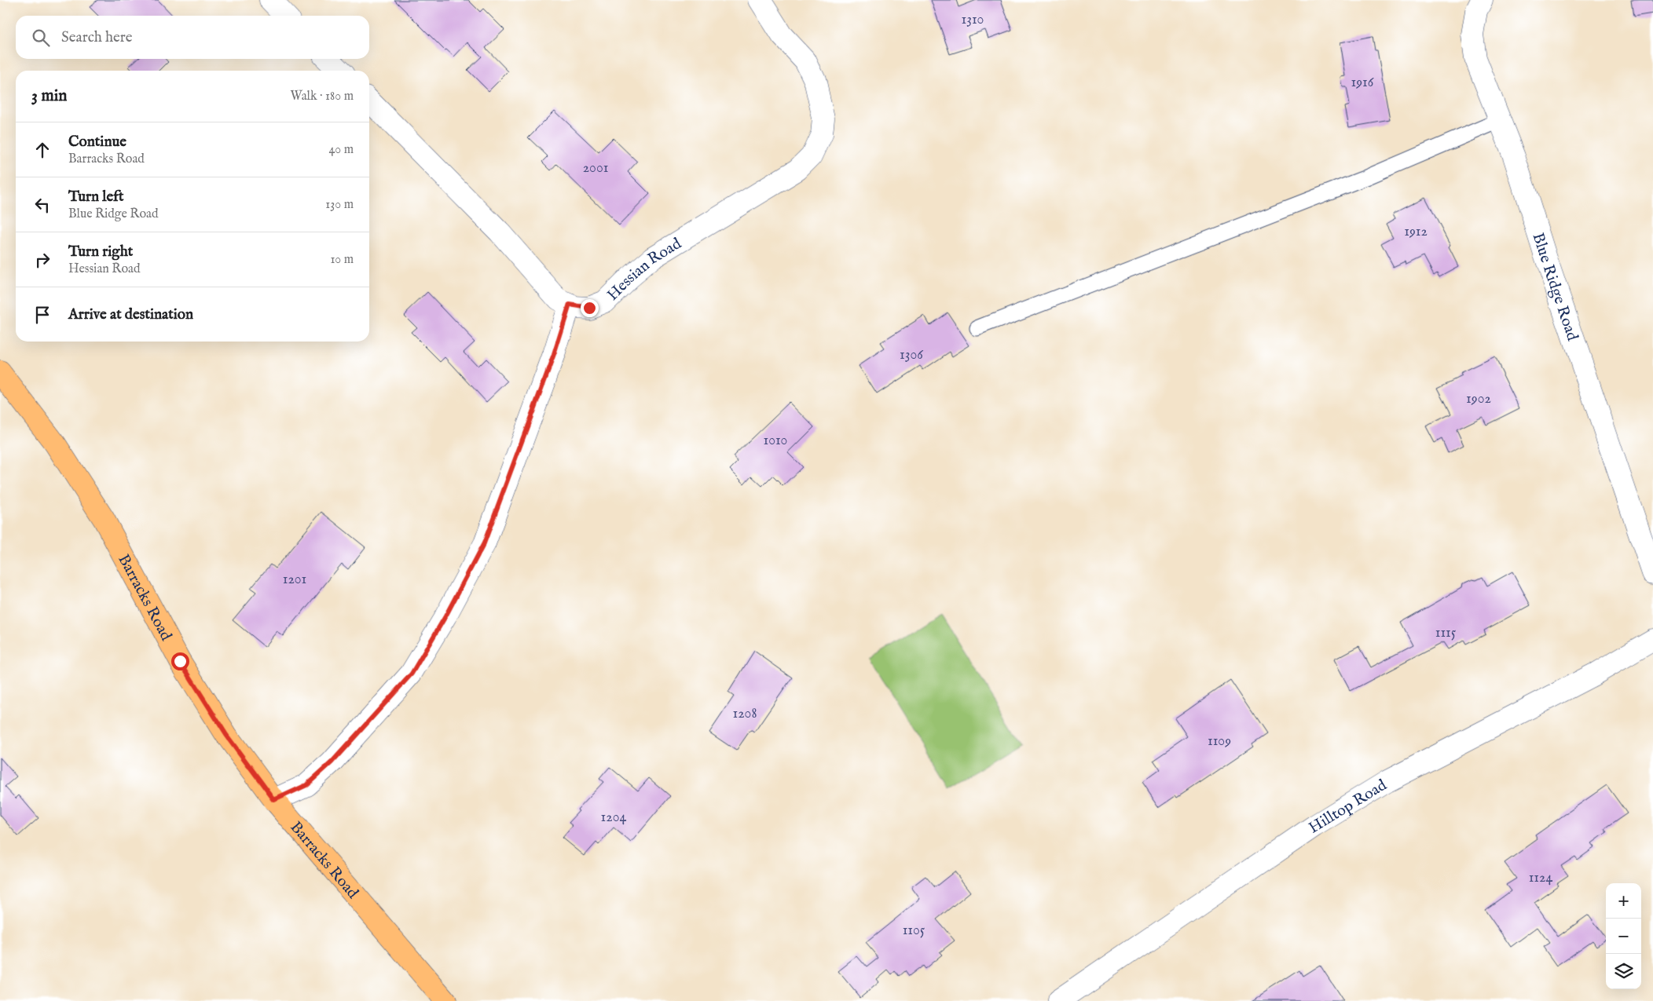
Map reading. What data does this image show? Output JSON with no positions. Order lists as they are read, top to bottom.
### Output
{
  "streets": {
    "main road": ["Barracks Road"],
    "street": ["Hessian Road", "Blue Ridge Road", "Hilltop Road"]
  },
  "house_numbers": [
    "1310",
    "1916",
    "2001",
    "1912",
    "1306",
    "1902",
    "1010",
    "1201",
    "1115",
    "1208",
    "1109",
    "1204",
    "1124",
    "1105"
  ],
  "page": {
    "search": "Search here",
    "heading": ["3 min", "Walk · 180 m"],
    "list": [
      ["Continue", "Barracks Road", "40 m"],
      ["Turn left", "Blue Ridge Road", "130 m"],
      ["Turn right", "Hessian Road", "10 m"],
      "Arrive at destination"
    ],
    "map_buttons": ["+", "−"]
  }
}
